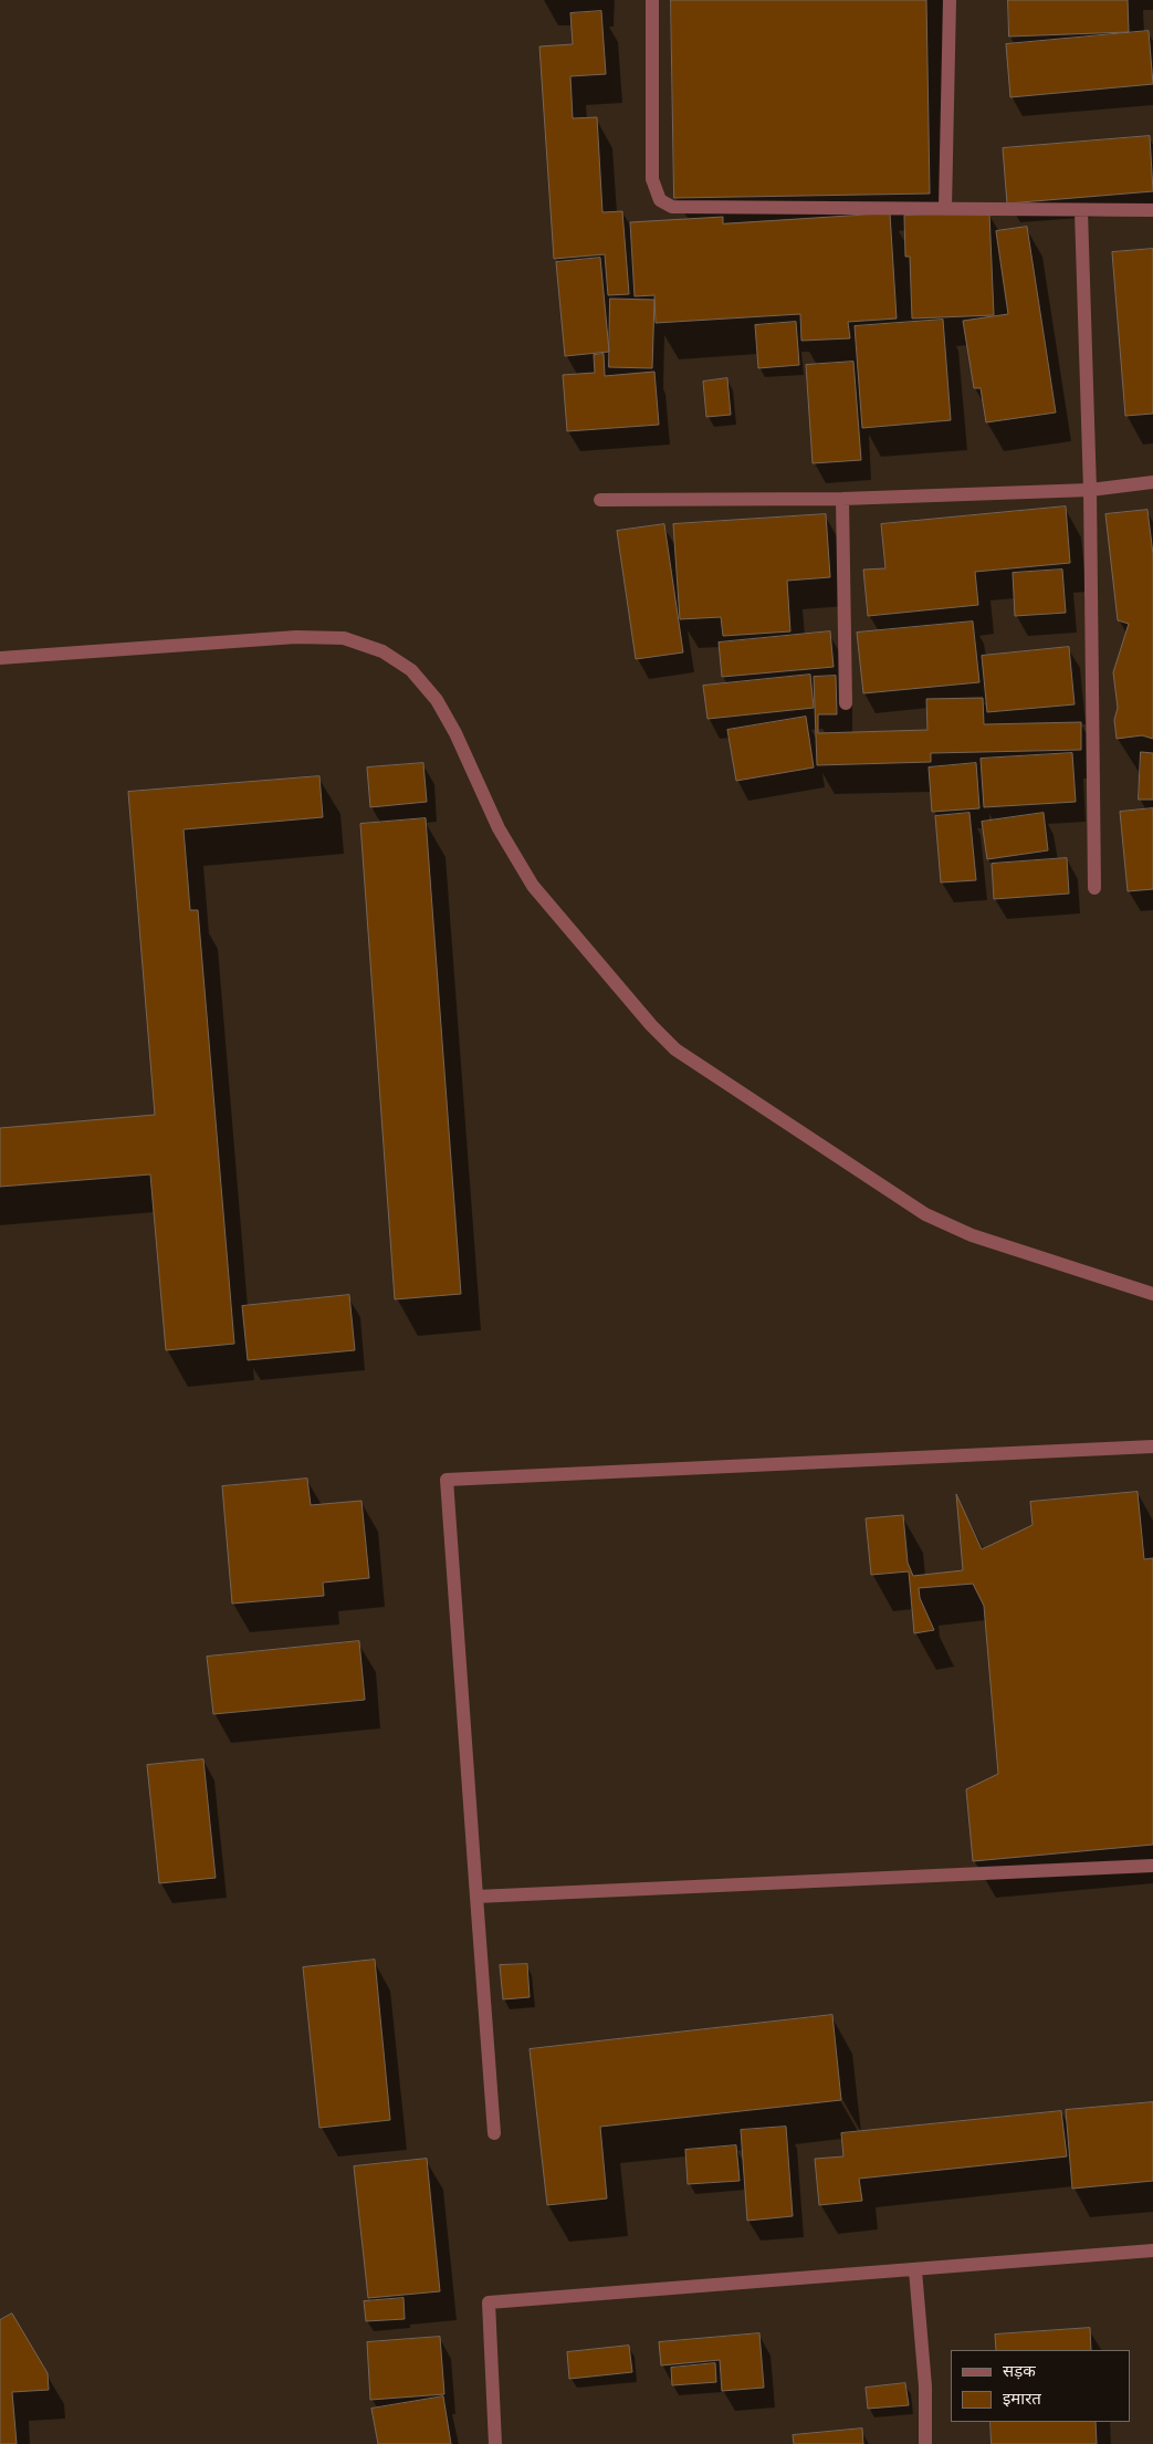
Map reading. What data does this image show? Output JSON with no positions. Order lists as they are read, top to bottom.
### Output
{
  "legend": ["सड़क", "इमारत"]
}
